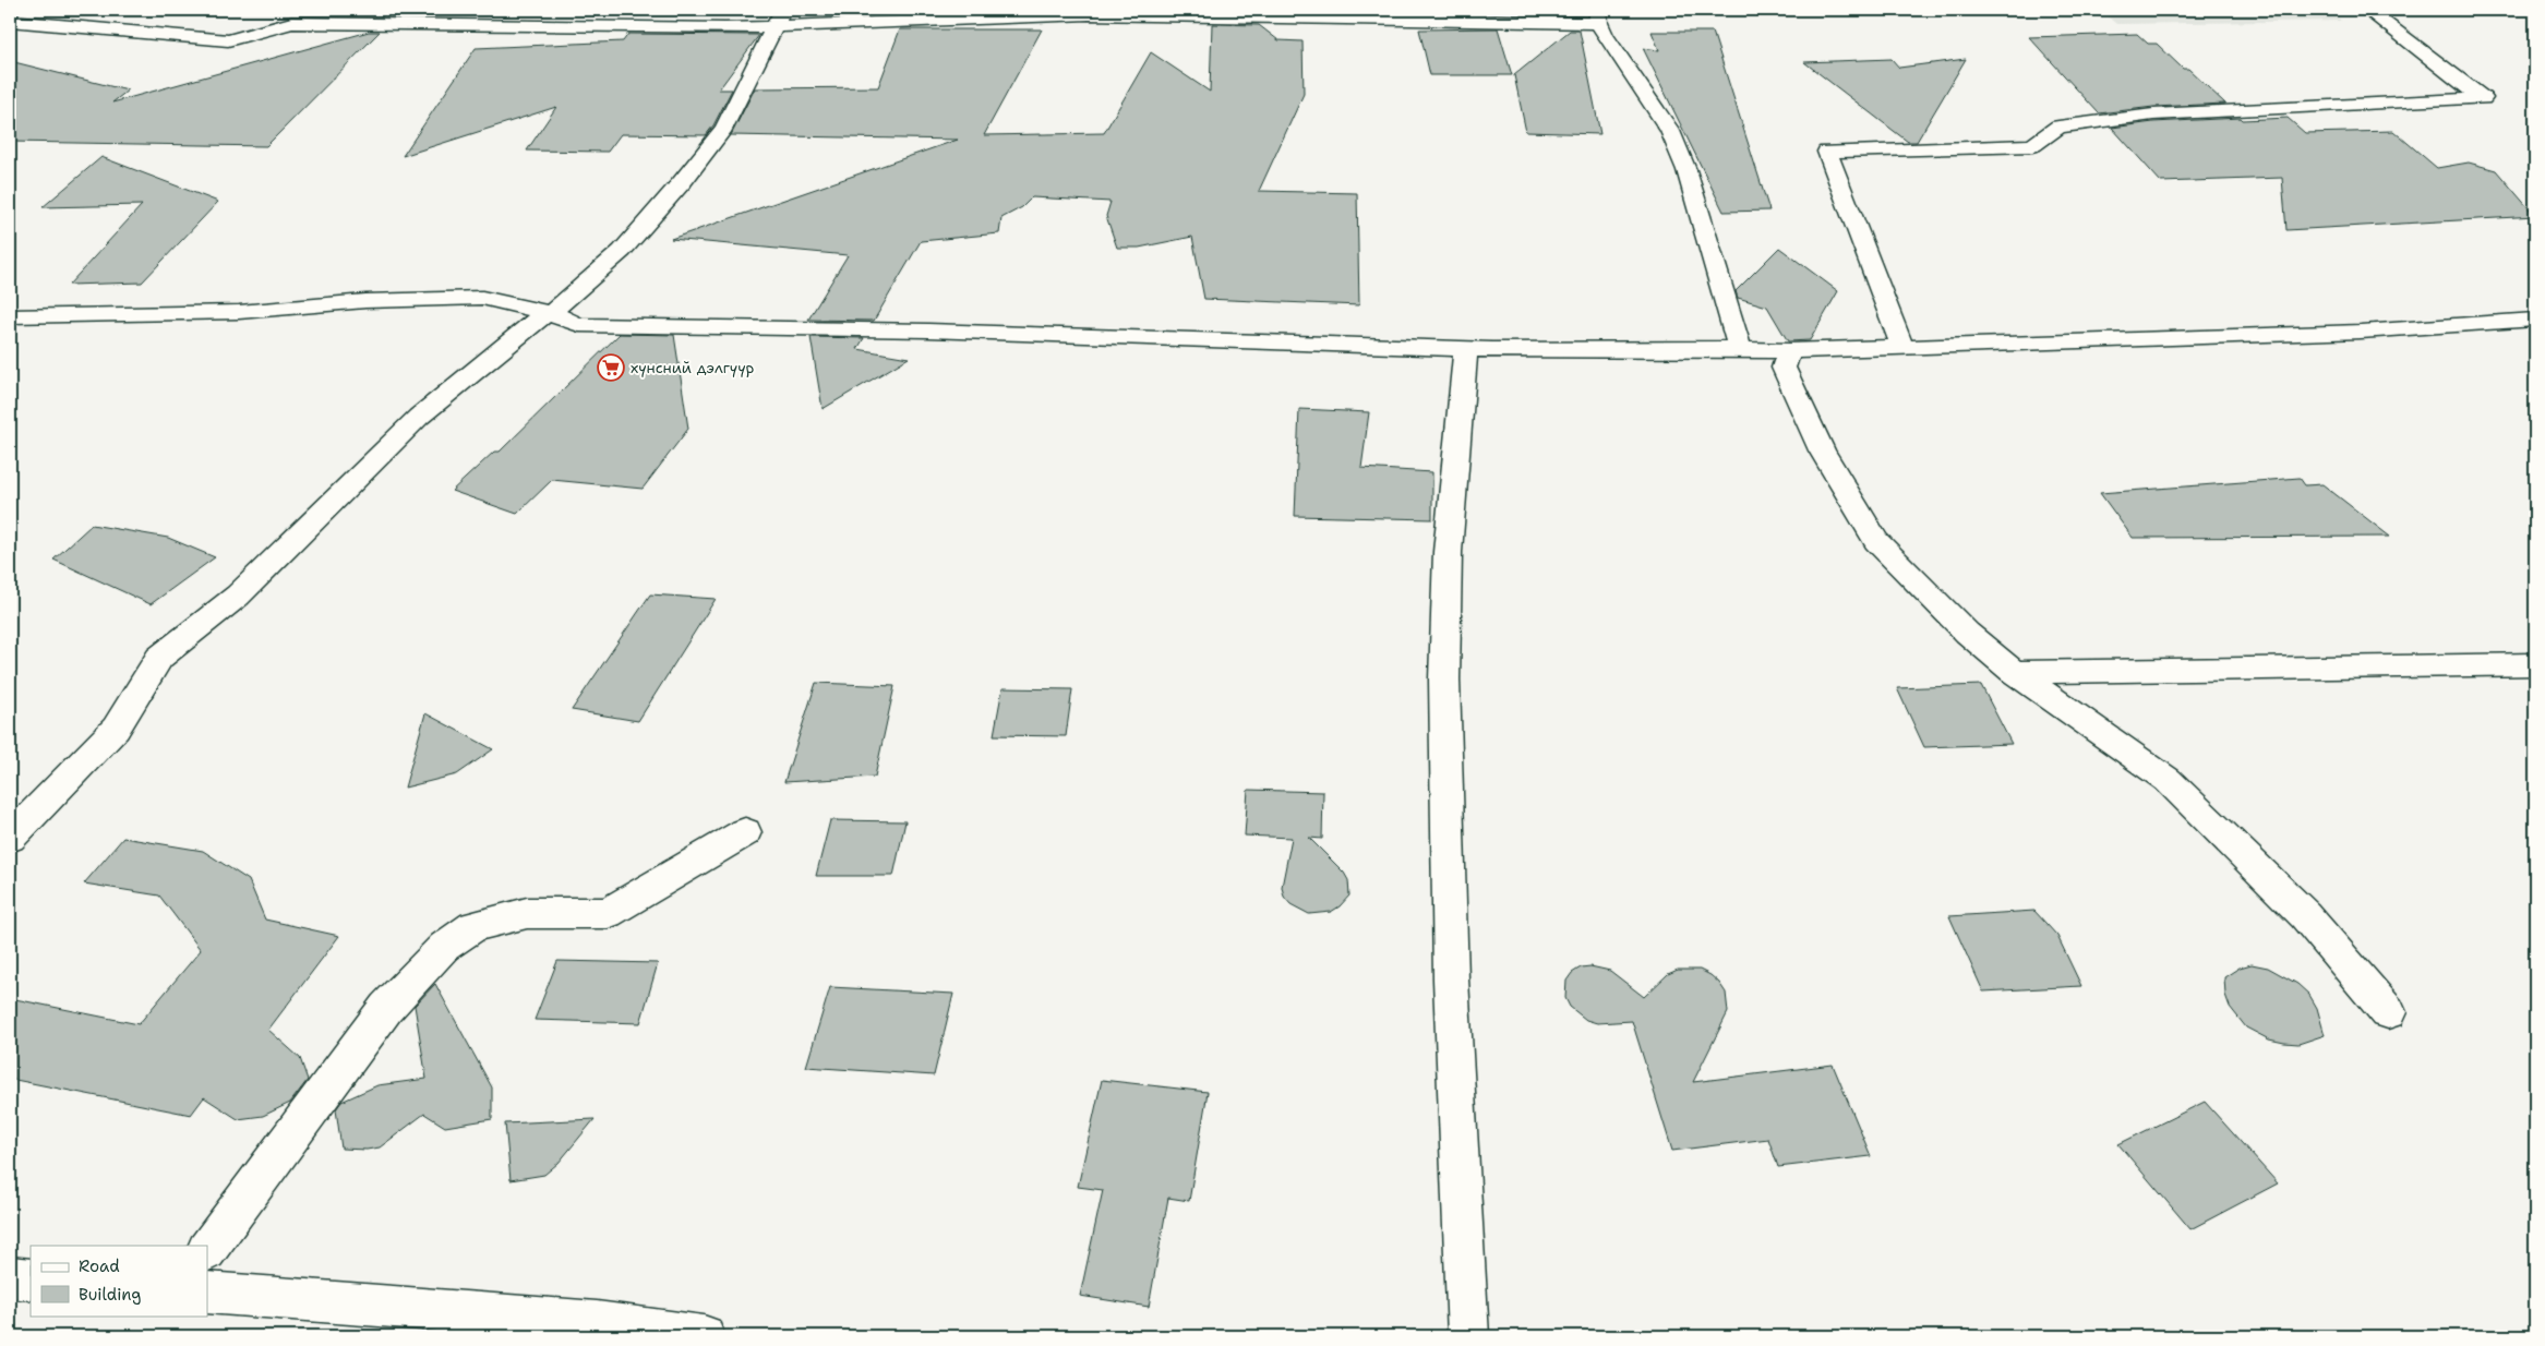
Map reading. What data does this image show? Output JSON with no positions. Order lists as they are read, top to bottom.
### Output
{
  "places": {
    "supermarket": ["хүнсний дэлгүүр"]
  },
  "legend": ["Road", "Building"]
}
